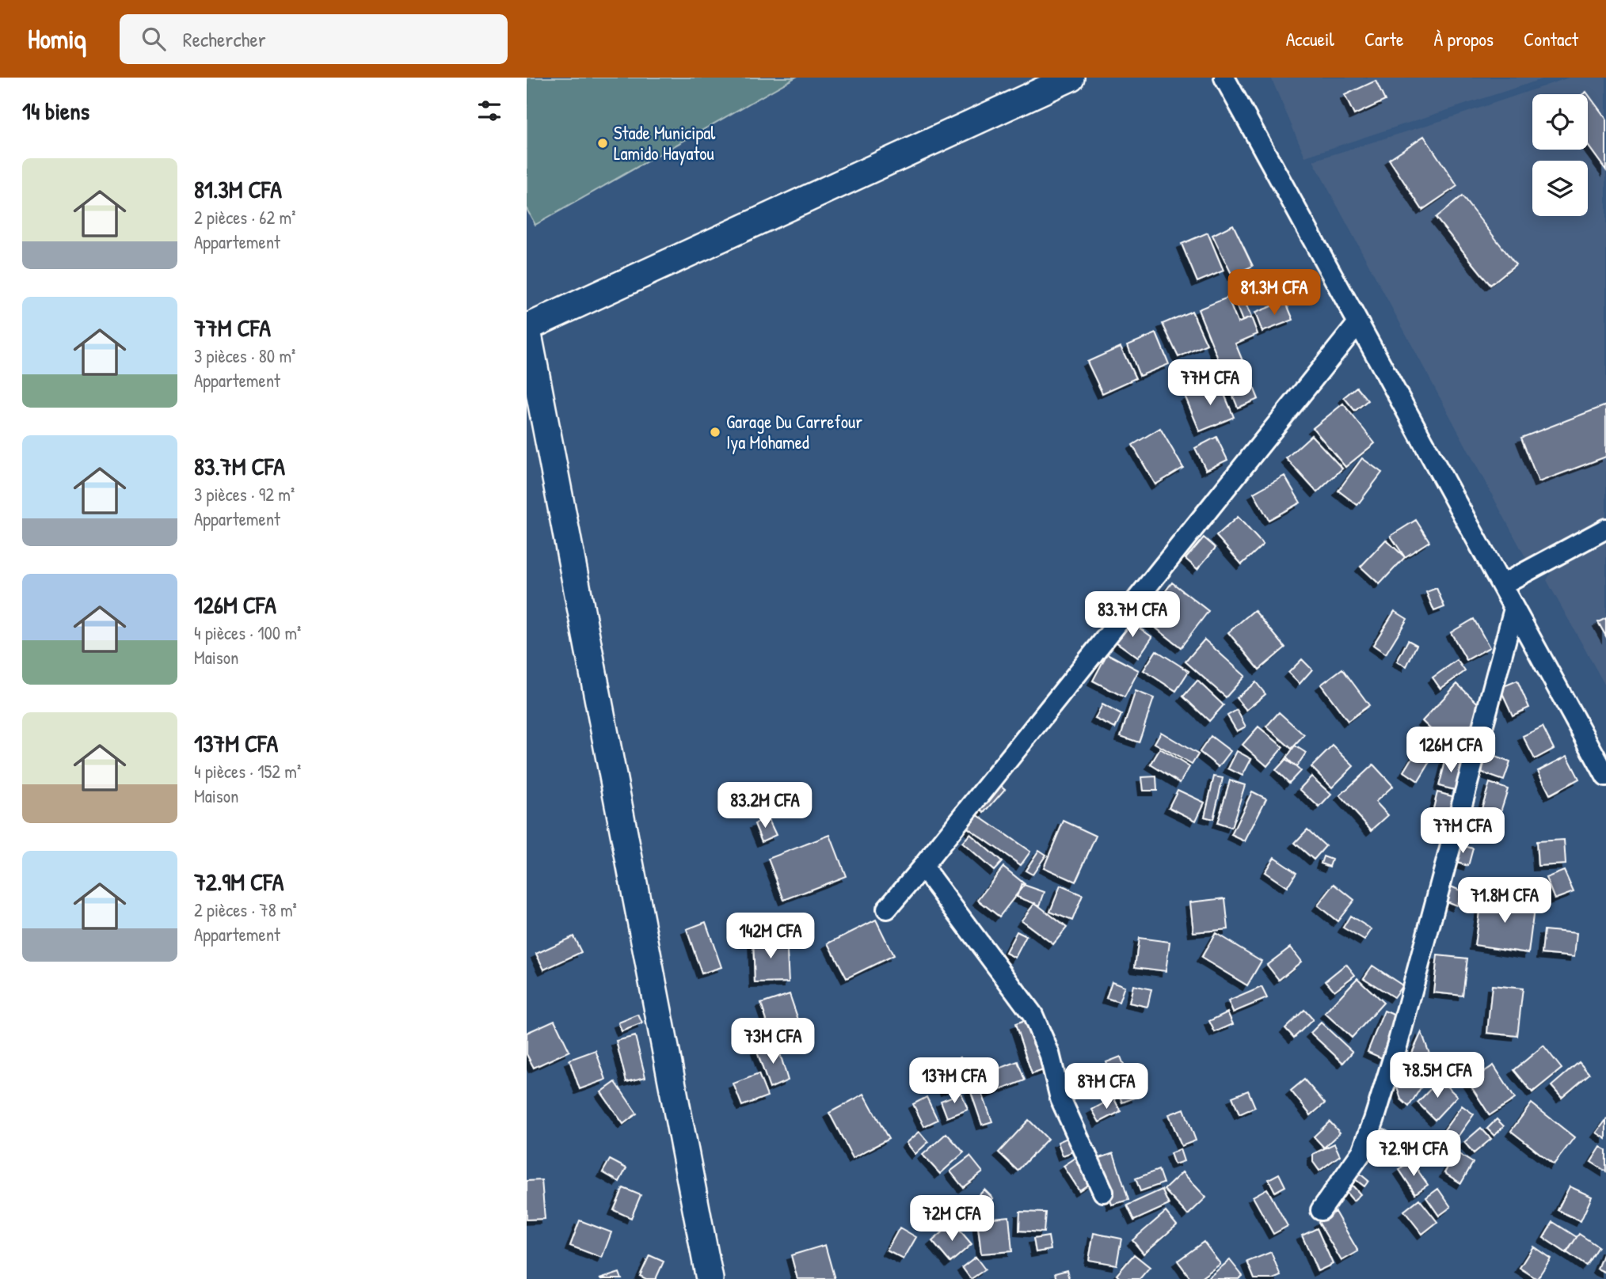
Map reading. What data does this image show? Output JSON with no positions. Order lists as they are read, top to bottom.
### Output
{
  "places": ["Stade Municipal Lamido Hayatou", "Garage Du Carrefour Iya Mohamed"],
  "page": {
    "header": "Homiq",
    "search": "Rechercher",
    "nav": [
      "Accueil",
      "Carte",
      "À propos",
      "Contact"
    ],
    "heading": "14 biens",
    "list": [
      {
        "name": "81.3M CFA",
        "note": "2 pièces · 62 m² · Appartement"
      },
      {
        "name": "77M CFA",
        "note": "3 pièces · 80 m² · Appartement"
      },
      {
        "name": "83.7M CFA",
        "note": "3 pièces · 92 m² · Appartement"
      },
      {
        "name": "126M CFA",
        "note": "4 pièces · 100 m² · Maison"
      },
      {
        "name": "137M CFA",
        "note": "4 pièces · 152 m² · Maison"
      },
      {
        "name": "72.9M CFA",
        "note": "2 pièces · 78 m² · Appartement"
      }
    ],
    "price": [
      "81.3M CFA",
      "77M CFA",
      "83.7M CFA",
      "126M CFA",
      "83.2M CFA",
      "77M CFA",
      "71.8M CFA",
      "142M CFA",
      "73M CFA",
      "78.5M CFA",
      "137M CFA",
      "87M CFA",
      "72.9M CFA",
      "72M CFA"
    ]
  }
}
